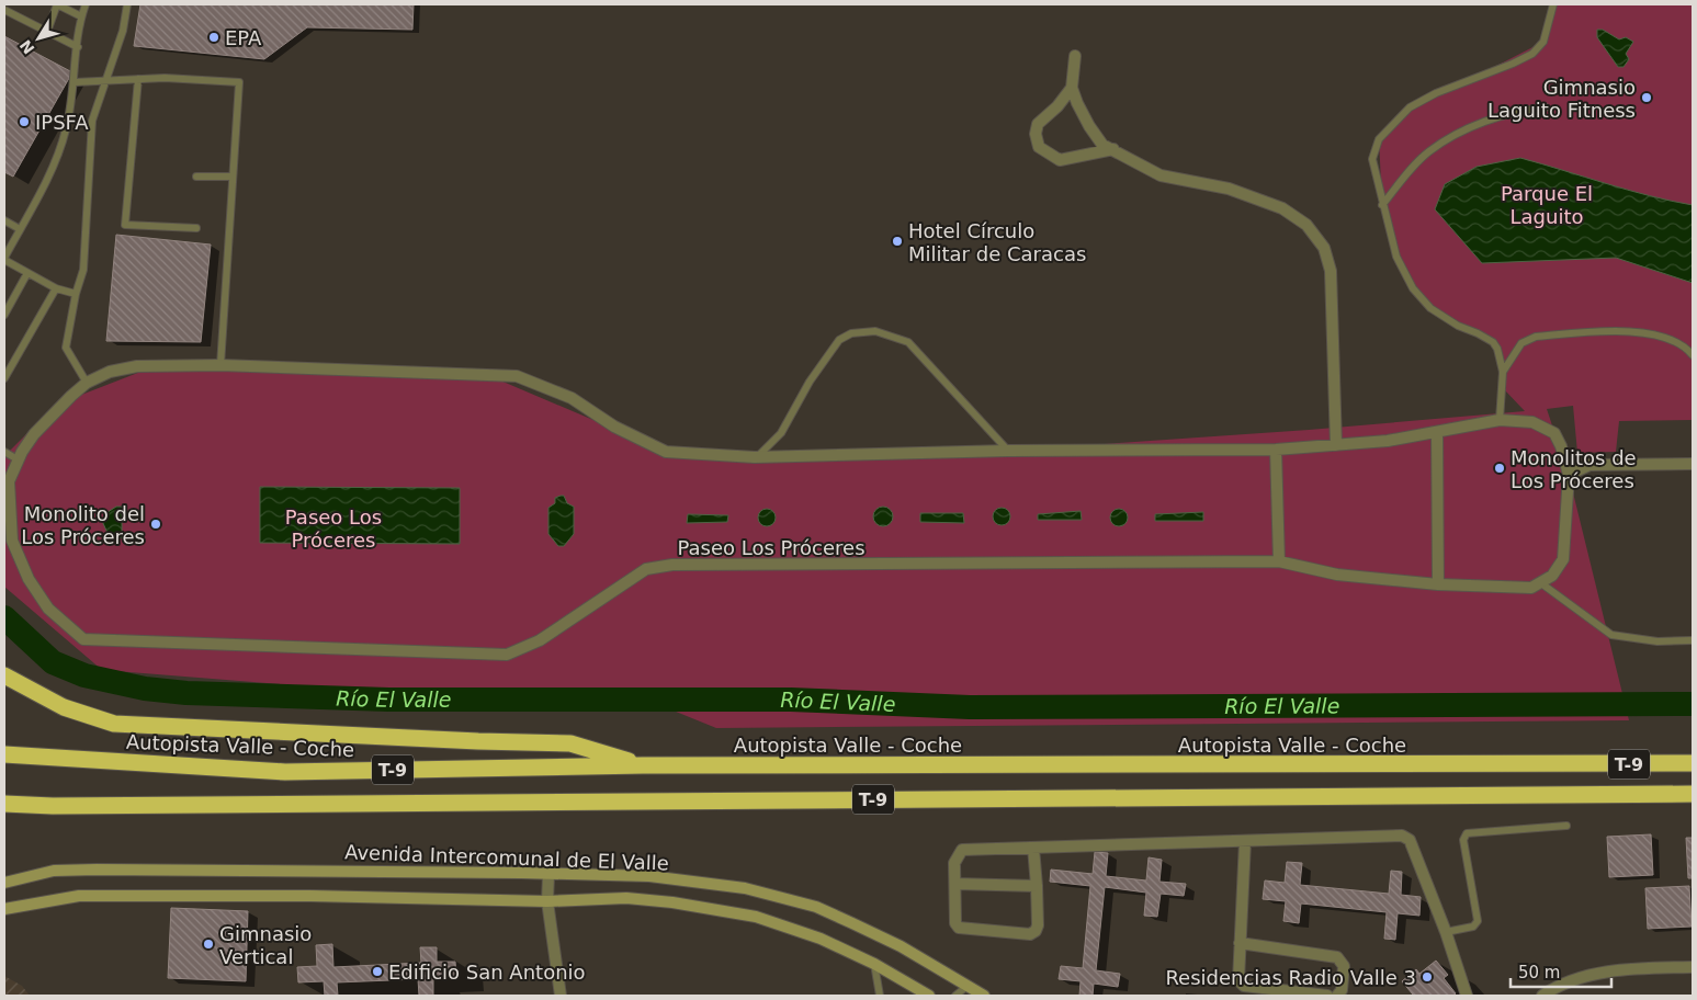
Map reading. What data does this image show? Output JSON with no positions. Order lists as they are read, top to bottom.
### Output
{
  "streets": {
    "highway": ["Autopista Valle - Coche", "T-9"],
    "main road": ["Avenida Intercomunal de El Valle"],
    "street": ["Paseo Los Próceres"]
  },
  "water": ["Río El Valle"],
  "parks": ["Parque El Laguito", "Paseo Los Próceres"],
  "places": [
    "EPA",
    "Gimnasio Laguito Fitness",
    "IPSFA",
    "Hotel Círculo Militar de Caracas",
    "Monolitos de Los Próceres",
    "Monolito del Los Próceres",
    "Gimnasio Vertical",
    "Edificio San Antonio",
    "Residencias Radio Valle 3"
  ],
  "scale_bar": "50 m",
  "north": "bottom left"
}
